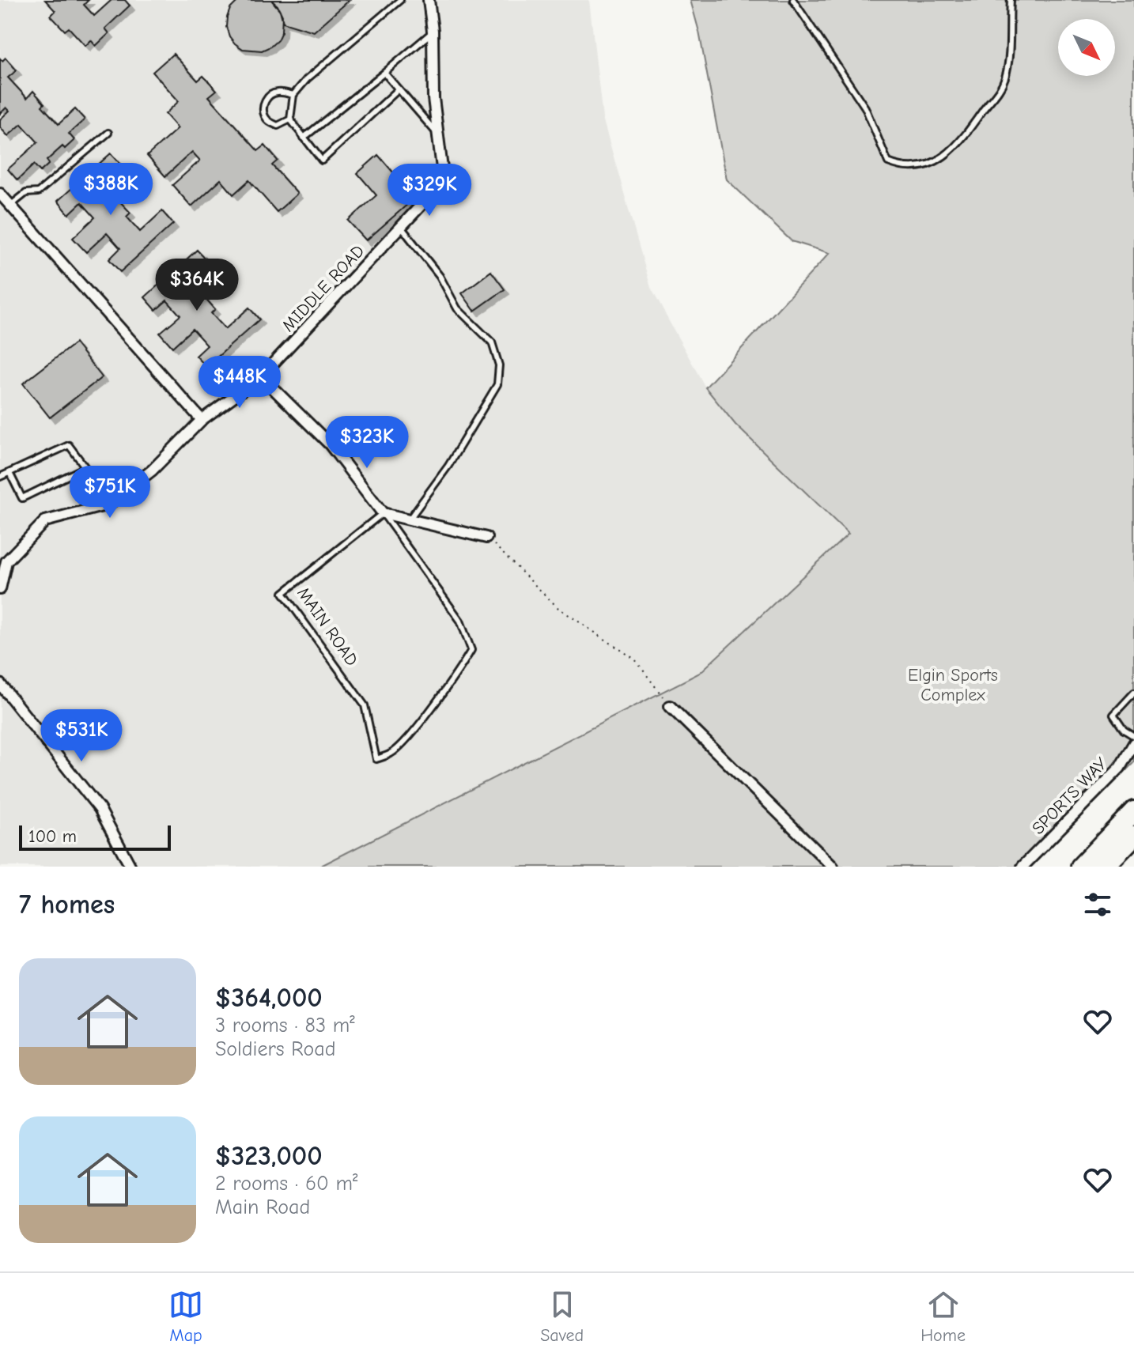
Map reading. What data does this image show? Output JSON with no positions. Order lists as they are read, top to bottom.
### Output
{
  "streets": {
    "street": ["MIDDLE ROAD", "SPORTS WAY"],
    "lane": ["MAIN ROAD"]
  },
  "parks": ["Elgin Sports Complex"],
  "scale_bar": "100 m",
  "north": "bottom right",
  "page": {
    "price": [
      "$388K",
      "$329K",
      "$364K",
      "$448K",
      "$323K",
      "$751K",
      "$531K"
    ],
    "scale": "100 m",
    "heading": "7 homes",
    "list": [
      {
        "name": "$364,000",
        "note": "3 rooms · 83 m² · Soldiers Road"
      },
      {
        "name": "$323,000",
        "note": "2 rooms · 60 m² · Main Road"
      }
    ],
    "tabs": ["Map", "Saved", "Home"]
  }
}
